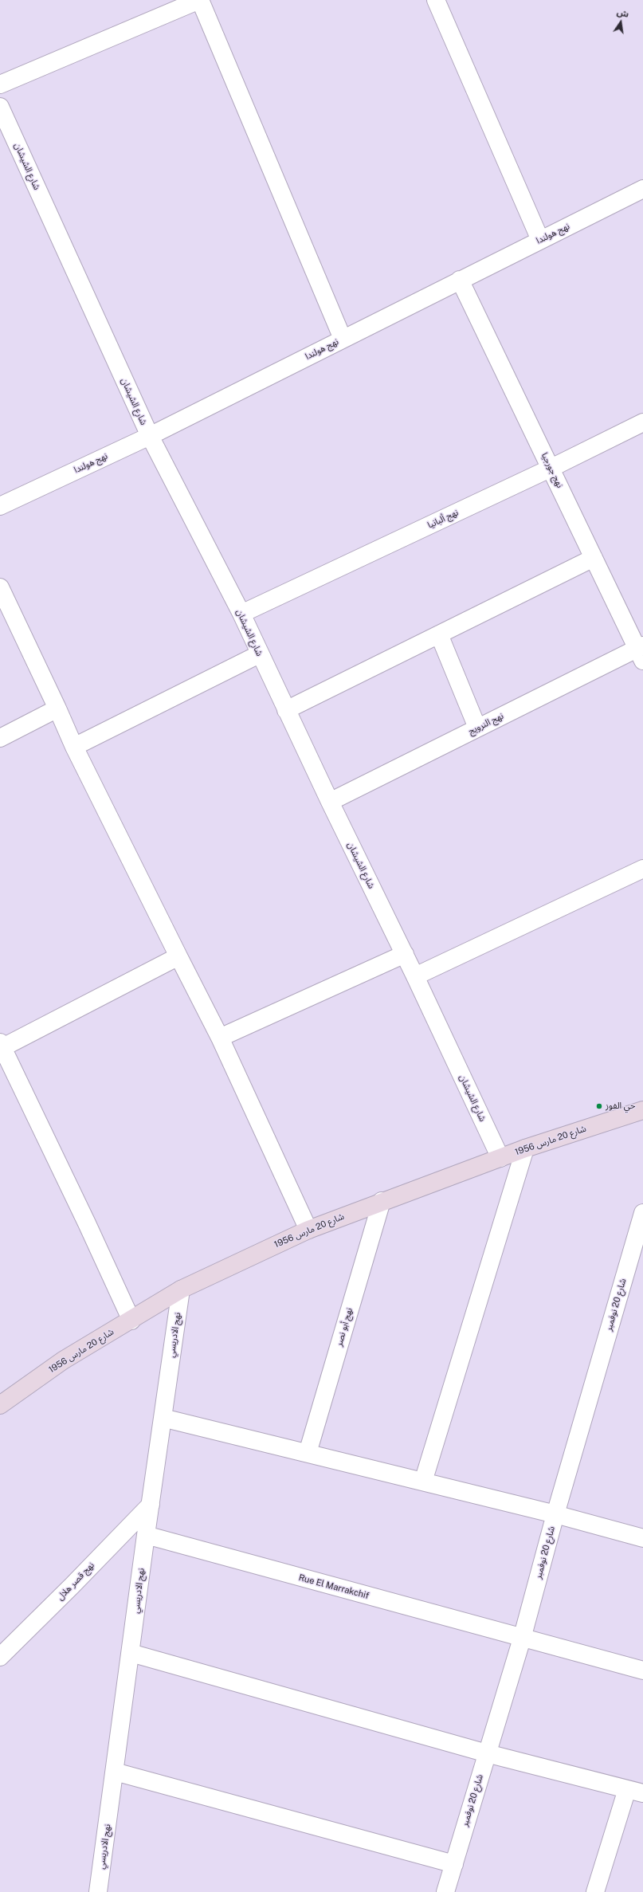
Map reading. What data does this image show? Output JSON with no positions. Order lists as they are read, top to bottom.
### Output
{
  "streets": {
    "street": [
      "شارع الشيشان",
      "نهج هولندا",
      "نهج جورجيا",
      "نهج ألبانيا",
      "نهج النرويج",
      "شارع 20 مارس 1956",
      "شارع 20 نوفمبر",
      "نهج أبو نصر",
      "نهج الادريسي",
      "نهج قصر هلال",
      "Rue El Marrakchif"
    ]
  },
  "crossings": [
    ["شارع الشيشان", "نهج هولندا"],
    ["شارع الشيشان", "نهج ألبانيا"],
    ["شارع الشيشان", "نهج النرويج"],
    ["شارع الشيشان", "شارع 20 مارس 1956"],
    ["نهج هولندا", "نهج جورجيا"],
    ["نهج جورجيا", "نهج ألبانيا"],
    ["نهج جورجيا", "نهج النرويج"],
    ["شارع 20 مارس 1956", "نهج أبو نصر"],
    ["شارع 20 مارس 1956", "نهج الادريسي"],
    ["شارع 20 نوفمبر", "Rue El Marrakchif"],
    ["نهج الادريسي", "نهج قصر هلال"],
    ["نهج الادريسي", "Rue El Marrakchif"]
  ],
  "places": ["حي الفوز"],
  "north": "top"
}
